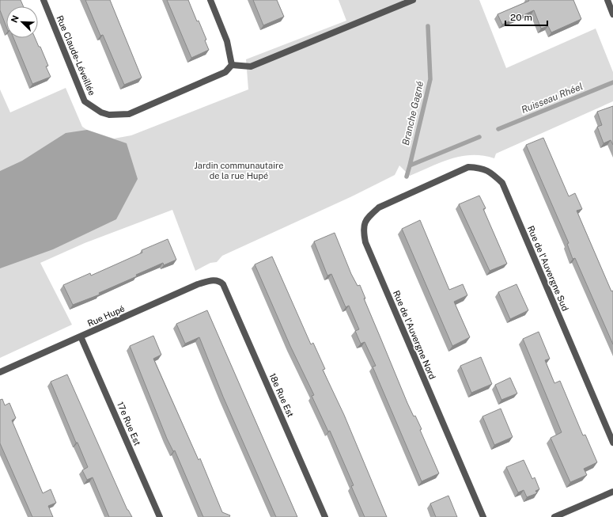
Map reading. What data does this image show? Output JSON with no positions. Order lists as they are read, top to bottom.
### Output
{
  "streets": {
    "street": [
      "Rue Claude-Léveillée",
      "Rue de l'Auvergne Sud",
      "Rue Hupé",
      "Rue de l'Auvergne Nord",
      "18e Rue Est",
      "17e Rue Est"
    ]
  },
  "crossings": [
    ["Rue de l'Auvergne Sud", "Rue de l'Auvergne Nord"],
    ["Rue Hupé", "18e Rue Est"],
    ["Rue Hupé", "17e Rue Est"]
  ],
  "water": ["Ruisseau Rhéel", "Branche Gagné"],
  "parks": ["Jardin communautaire de la rue Hupé"],
  "scale_bar": "20 m",
  "north": "top left"
}
